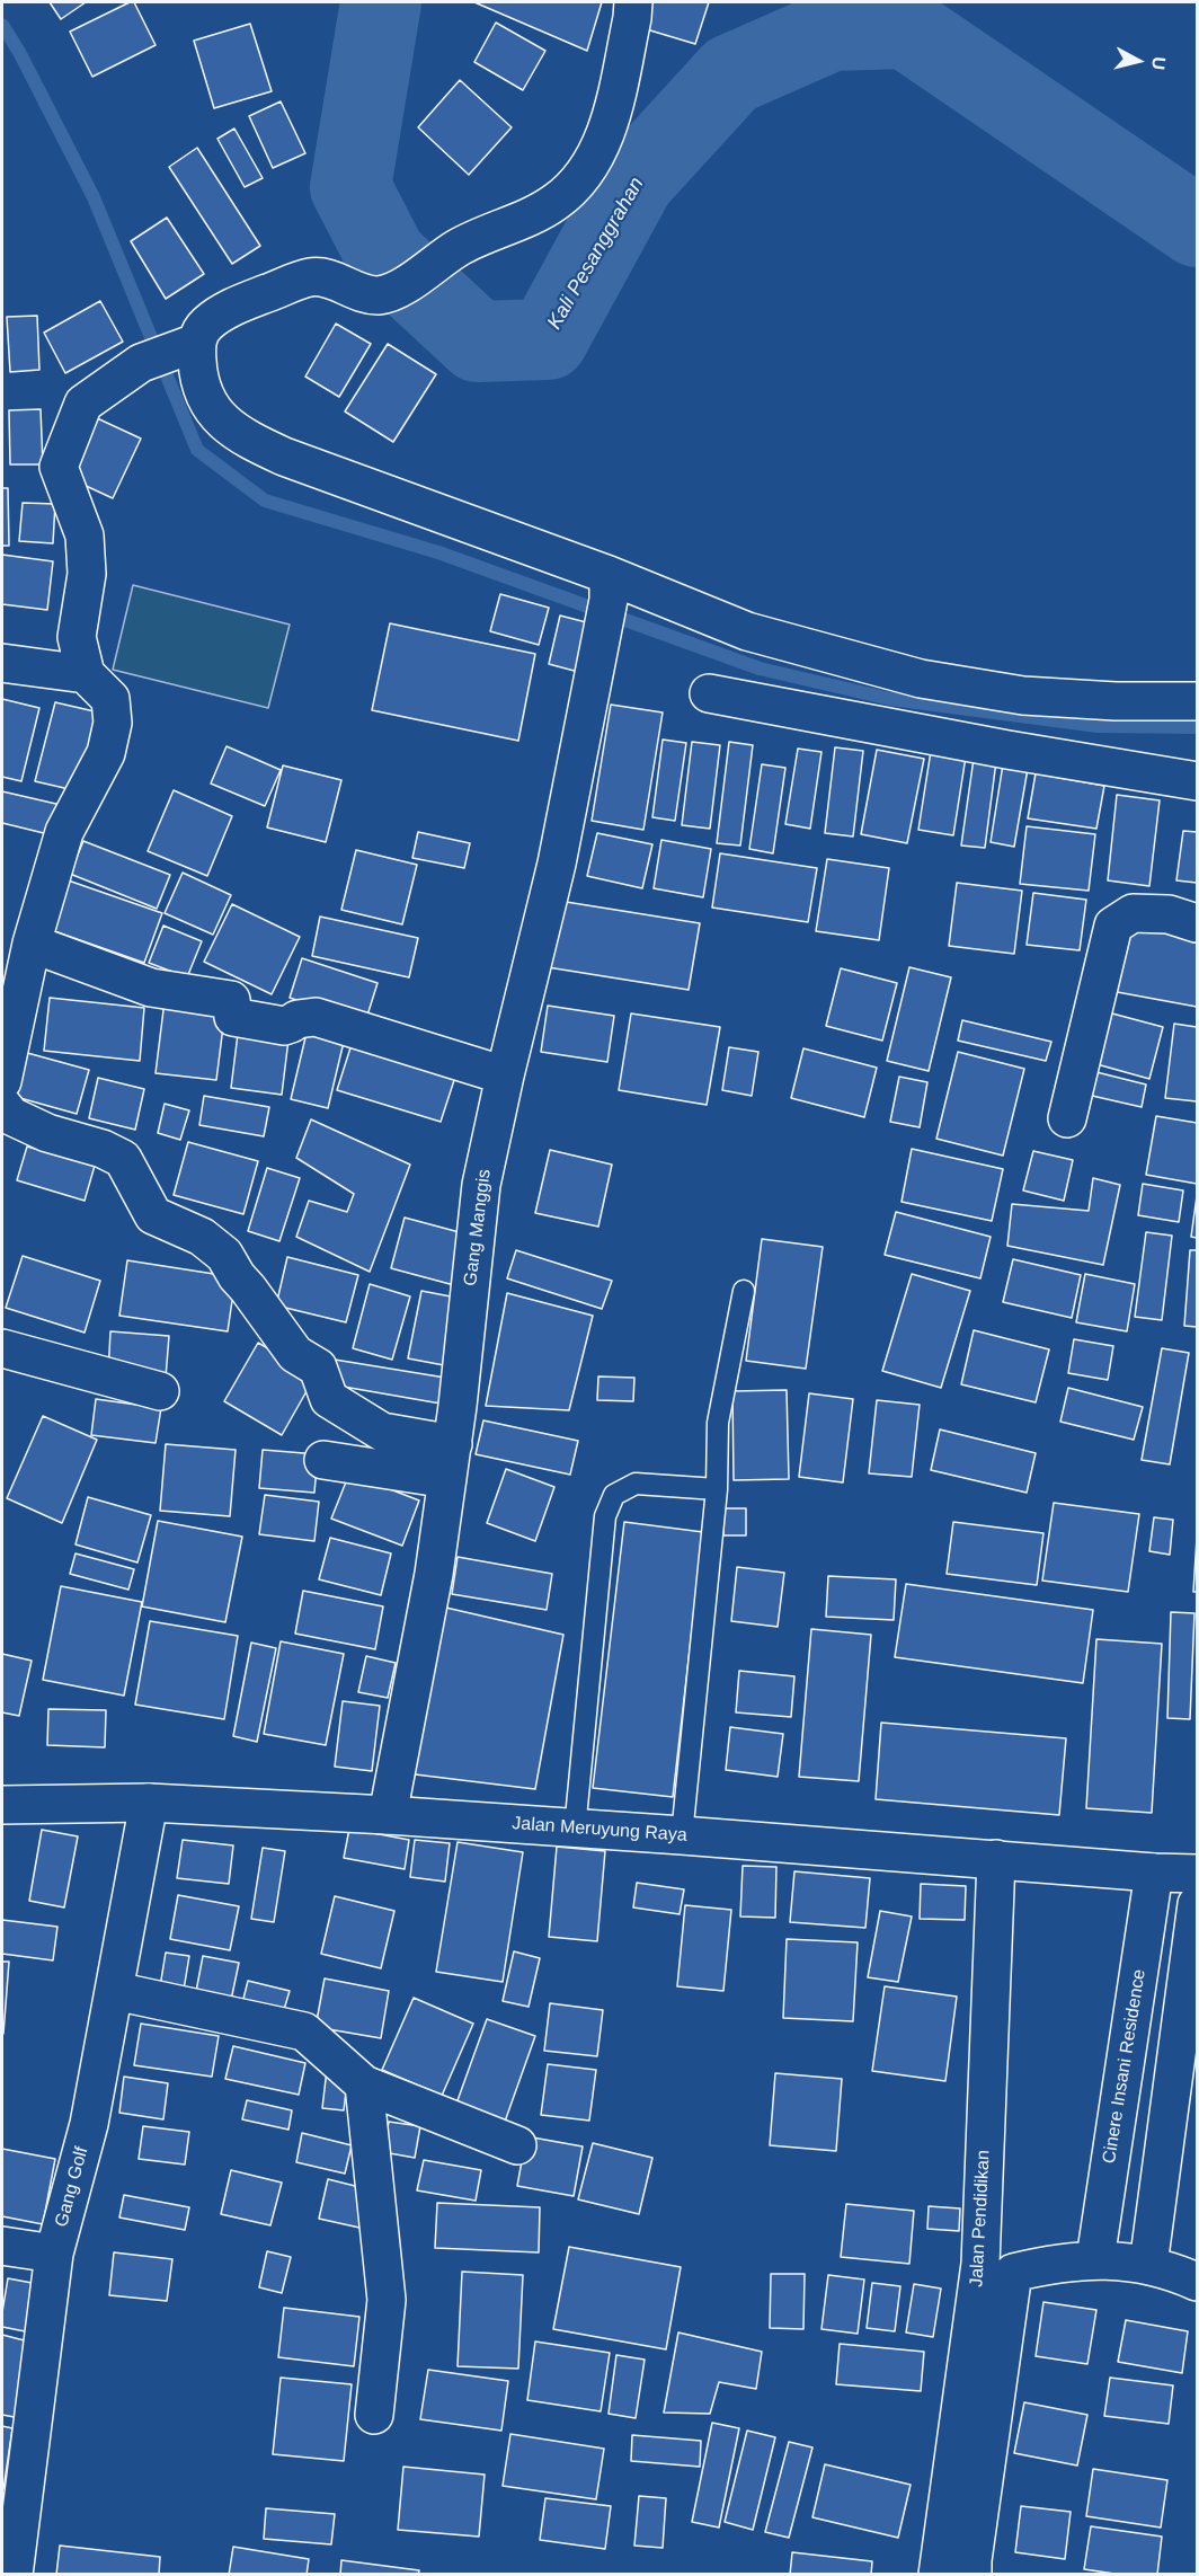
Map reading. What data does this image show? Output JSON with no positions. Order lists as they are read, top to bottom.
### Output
{
  "streets": {
    "street": [
      "Gang Manggis",
      "Jalan Meruyung Raya",
      "Cinere Insani Residence",
      "Gang Golf",
      "Jalan Pendidikan"
    ]
  },
  "crossings": [
    ["Gang Manggis", "Jalan Meruyung Raya"],
    ["Jalan Meruyung Raya", "Cinere Insani Residence"],
    ["Jalan Meruyung Raya", "Gang Golf"],
    ["Jalan Meruyung Raya", "Jalan Pendidikan"]
  ],
  "water": ["Kali Pesanggrahan"],
  "north": "right"
}
